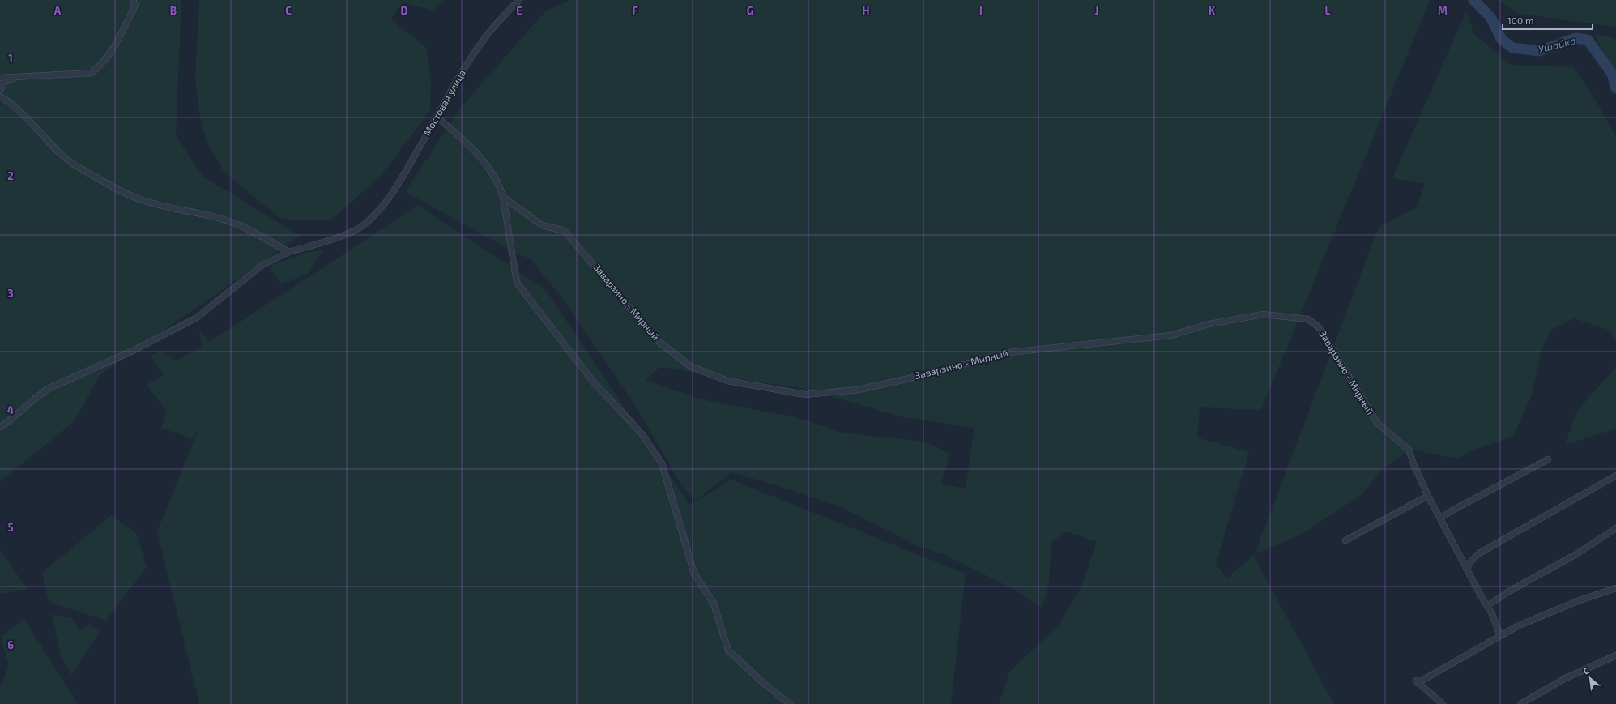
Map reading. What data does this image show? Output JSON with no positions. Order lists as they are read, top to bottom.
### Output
{
  "streets": {
    "street": ["Мостовая улица", "Заварзино - Мирный"]
  },
  "water": ["Ушайка"],
  "scale_bar": "100 m",
  "north": "top left",
  "grid": {
    "columns": [
      "A",
      "B",
      "C",
      "D",
      "E",
      "F",
      "G",
      "H",
      "I",
      "J",
      "K",
      "L",
      "M"
    ],
    "rows": [
      "1",
      "2",
      "3",
      "4",
      "5",
      "6"
    ]
  }
}
